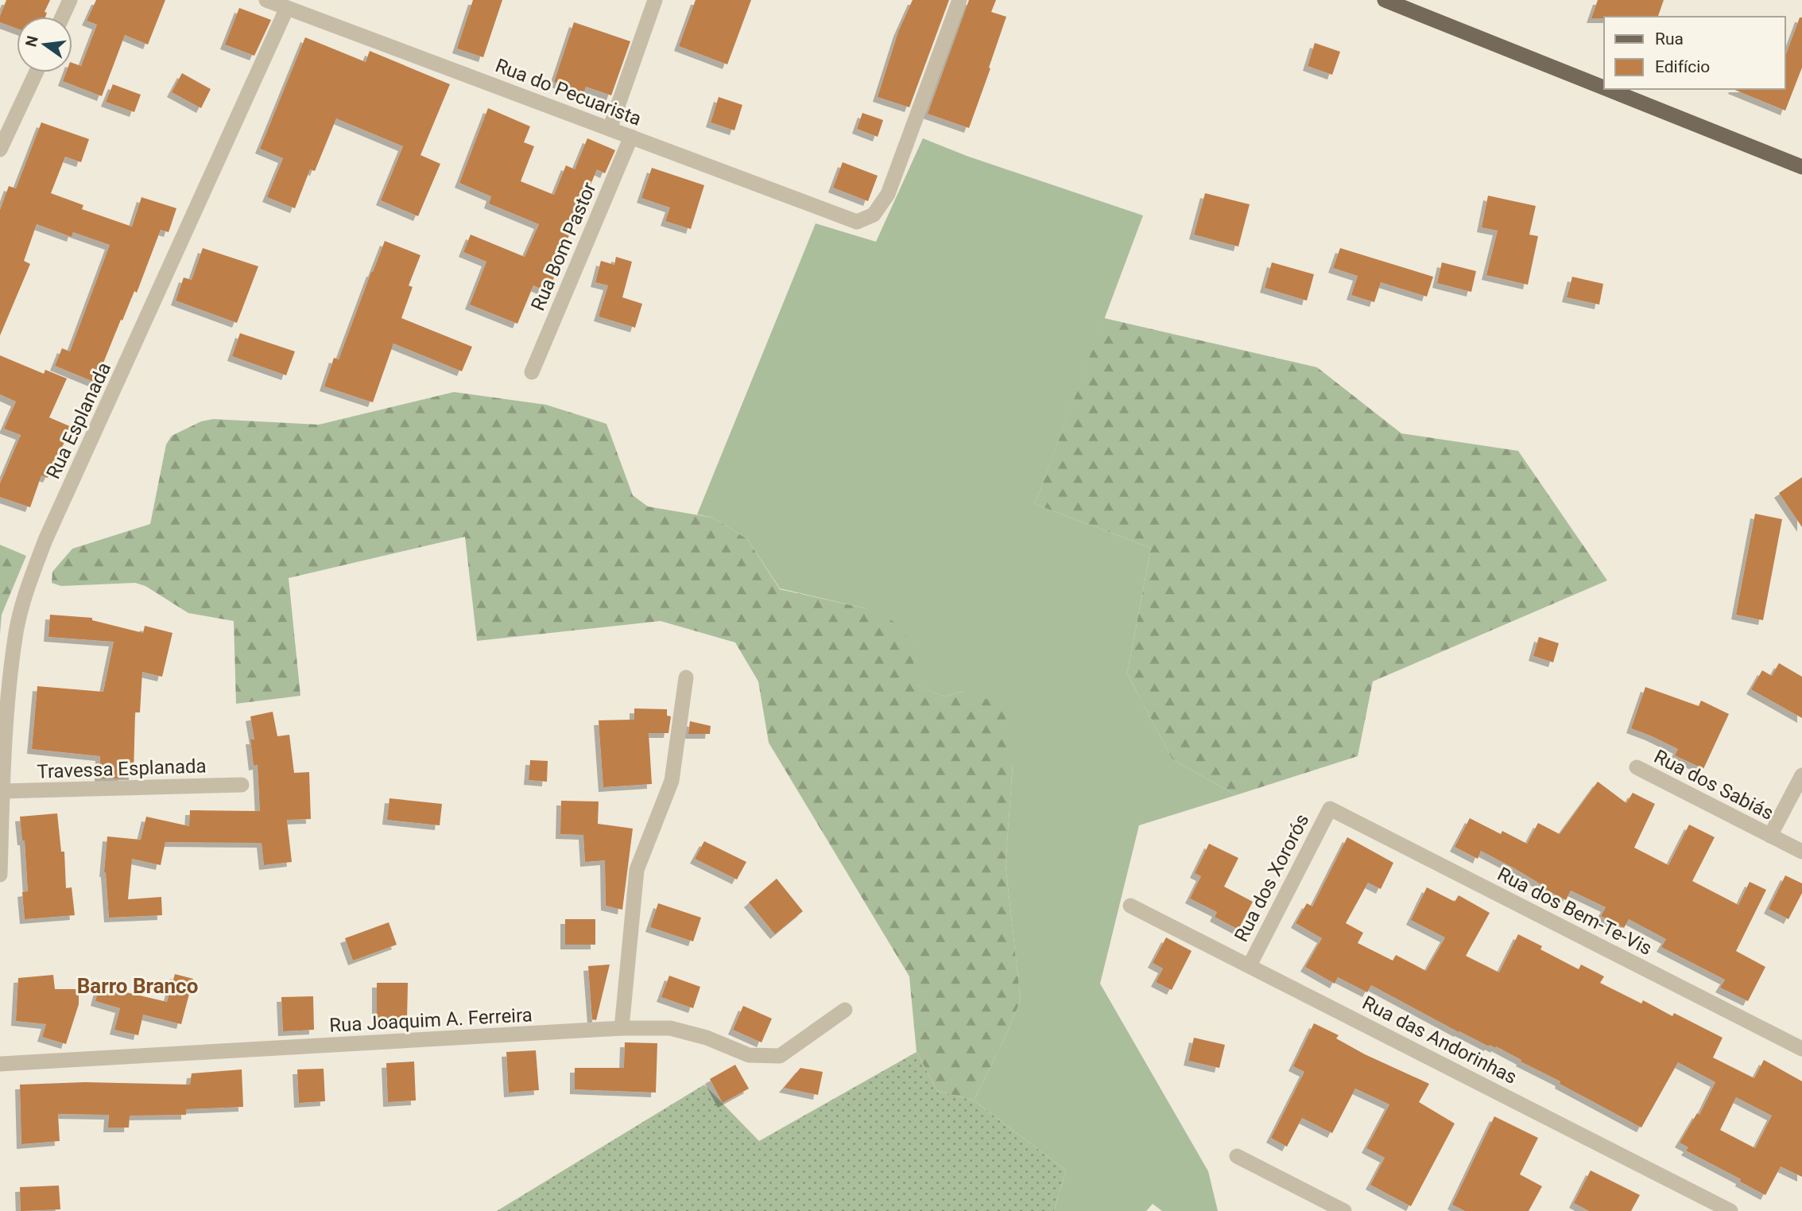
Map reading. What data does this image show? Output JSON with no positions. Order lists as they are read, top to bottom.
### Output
{
  "streets": {
    "street": [
      "Rua do Pecuarista",
      "Rua Bom Pastor",
      "Rua Esplanada",
      "Travessa Esplanada",
      "Rua dos Sabiás",
      "Rua dos Xororós",
      "Rua dos Bem-Te-Vis",
      "Rua Joaquim A. Ferreira",
      "Rua das Andorinhas"
    ]
  },
  "crossings": [
    ["Rua do Pecuarista", "Rua Bom Pastor"],
    ["Rua do Pecuarista", "Rua Esplanada"],
    ["Rua Esplanada", "Travessa Esplanada"],
    ["Rua dos Xororós", "Rua dos Bem-Te-Vis"],
    ["Rua dos Xororós", "Rua das Andorinhas"]
  ],
  "districts": ["Barro Branco"],
  "legend": ["Rua", "Edifício"],
  "north": "left"
}
